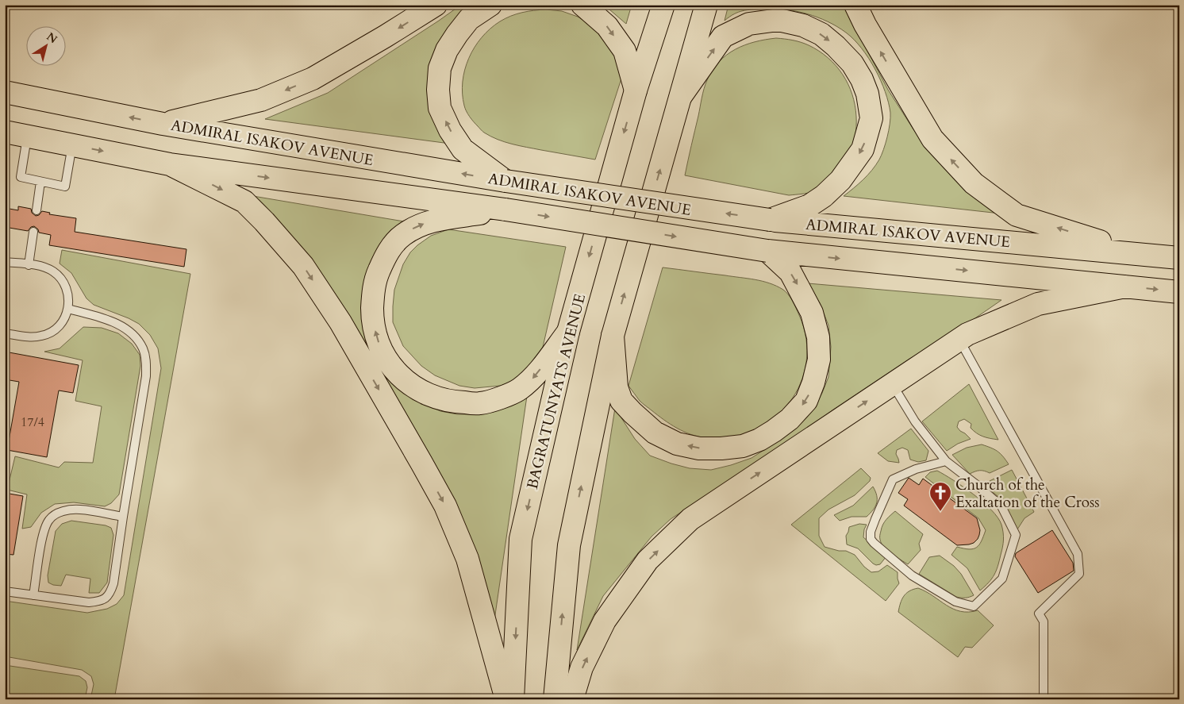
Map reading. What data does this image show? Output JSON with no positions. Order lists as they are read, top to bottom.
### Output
{
  "streets": {
    "main road": ["ADMIRAL ISAKOV AVENUE", "BAGRATUNYATS AVENUE"]
  },
  "places": {
    "church": ["Church of the Exaltation of the Cross"]
  },
  "house_numbers": ["17/4"],
  "north": "top right"
}
